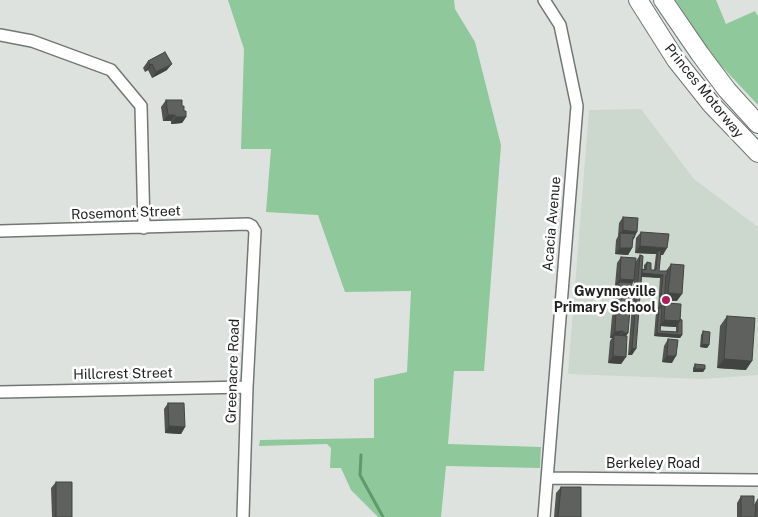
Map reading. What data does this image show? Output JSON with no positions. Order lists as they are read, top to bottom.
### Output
{
  "streets": {
    "highway": ["Princes Motorway"],
    "street": [
      "Rosemont Street",
      "Acacia Avenue",
      "Greenacre Road",
      "Hillcrest Street",
      "Berkeley Road"
    ]
  },
  "crossings": [
    ["Rosemont Street", "Greenacre Road"],
    ["Acacia Avenue", "Berkeley Road"],
    ["Greenacre Road", "Hillcrest Street"]
  ],
  "places": ["Gwynneville Primary School"]
}
